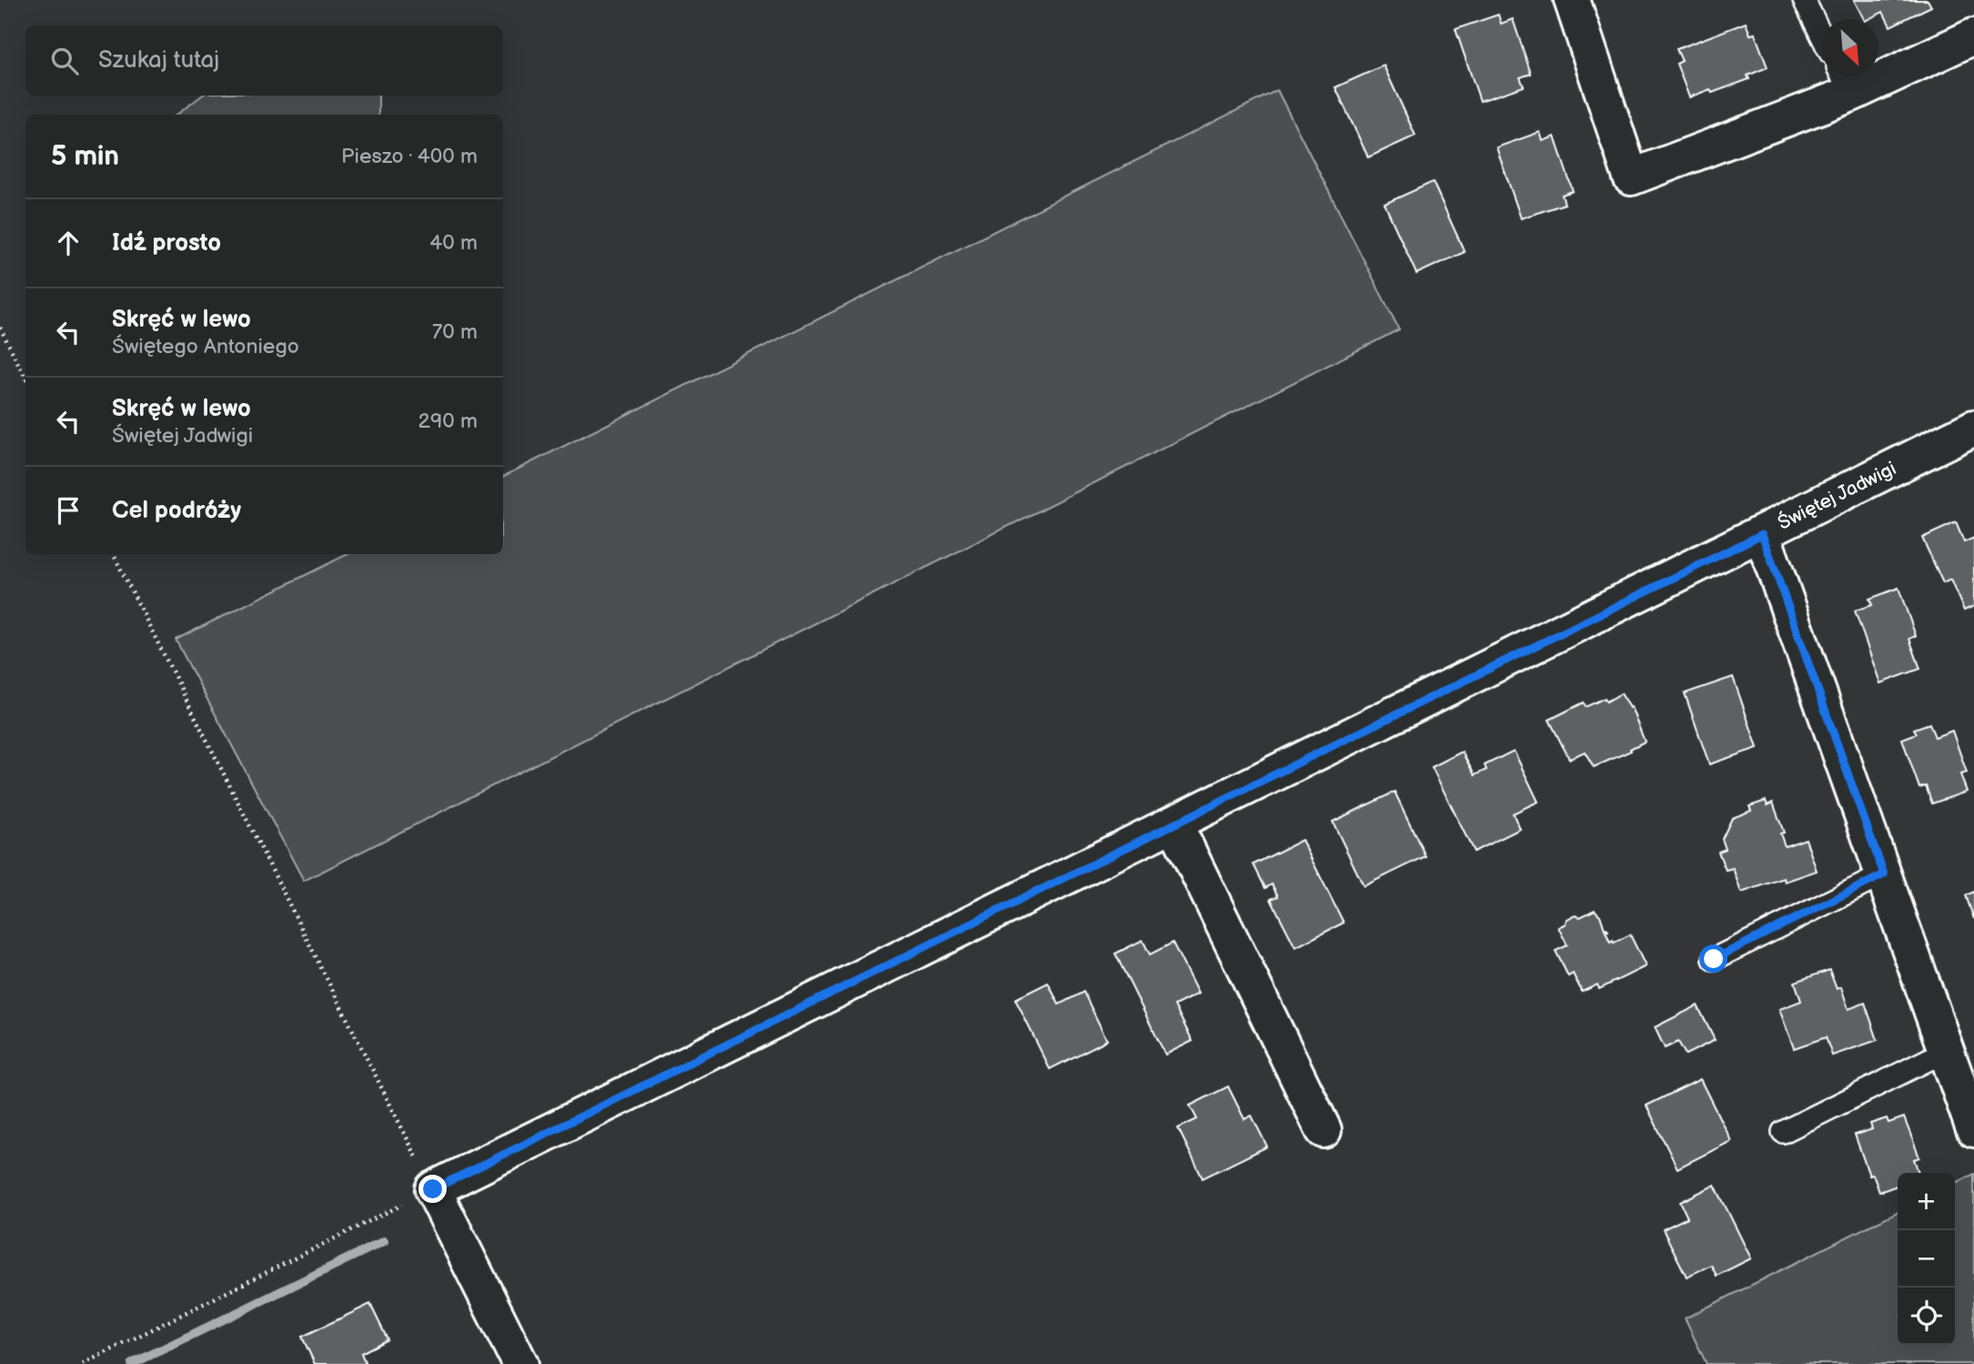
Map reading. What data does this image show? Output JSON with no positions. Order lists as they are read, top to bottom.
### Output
{
  "streets": {
    "street": ["Świętej Jadwigi"]
  },
  "north": "bottom right",
  "page": {
    "search": "Szukaj tutaj",
    "heading": ["5 min", "Pieszo · 400 m"],
    "list": [
      ["Idź prosto", "40 m"],
      ["Skręć w lewo", "Świętego Antoniego", "70 m"],
      ["Skręć w lewo", "Świętej Jadwigi", "290 m"],
      "Cel podróży"
    ],
    "map_buttons": ["+", "−"]
  }
}
